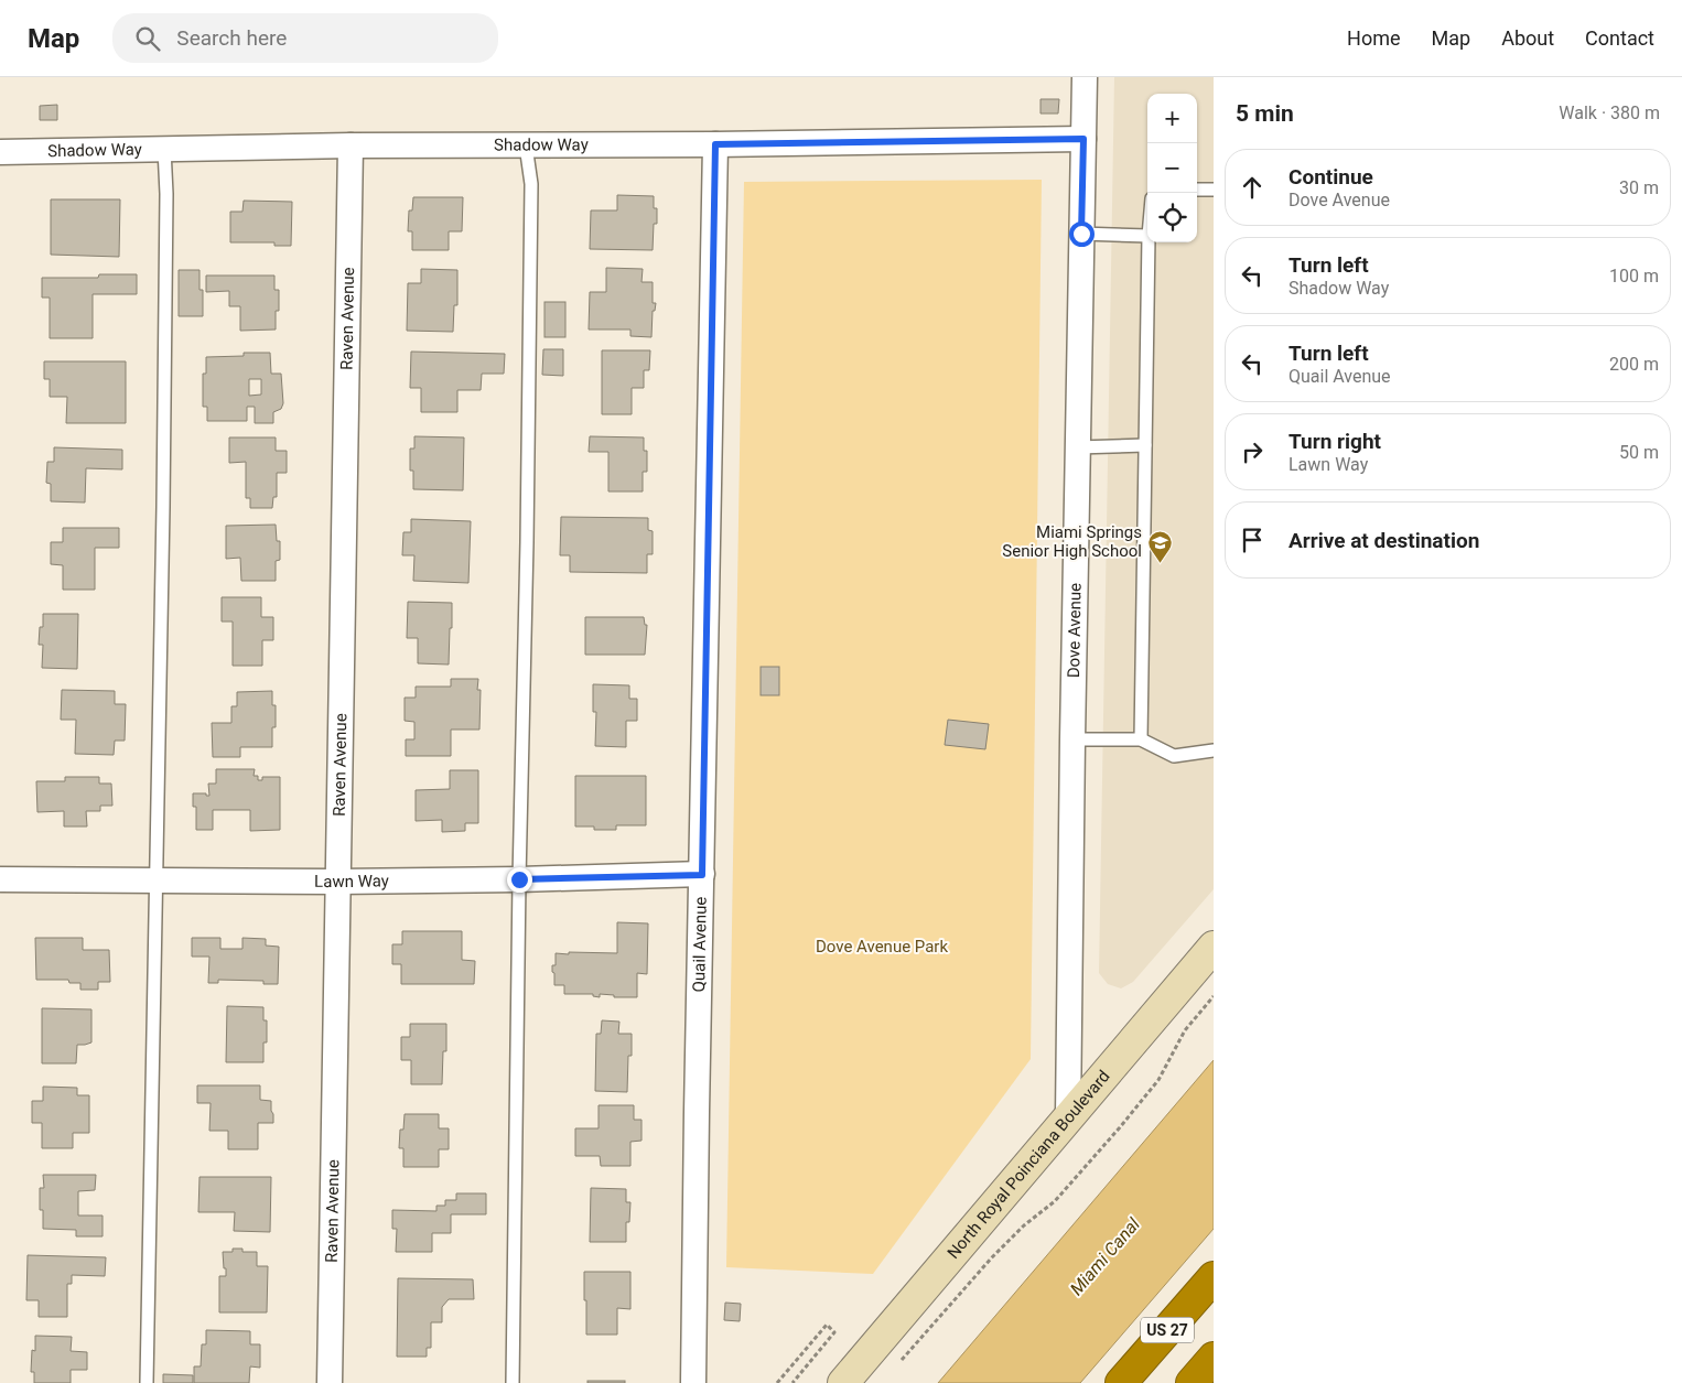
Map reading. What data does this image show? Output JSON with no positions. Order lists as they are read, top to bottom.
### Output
{
  "streets": {
    "highway": ["US 27"],
    "street": [
      "Shadow Way",
      "Raven Avenue",
      "Dove Avenue",
      "Lawn Way",
      "Quail Avenue",
      "North Royal Poinciana Boulevard"
    ]
  },
  "crossings": [
    ["Shadow Way", "Raven Avenue"],
    ["Shadow Way", "Dove Avenue"],
    ["Shadow Way", "Quail Avenue"],
    ["Raven Avenue", "Lawn Way"],
    ["Dove Avenue", "North Royal Poinciana Boulevard"],
    ["Lawn Way", "Quail Avenue"]
  ],
  "water": ["Miami Canal"],
  "parks": ["Dove Avenue Park"],
  "places": {
    "school or university": ["Miami Springs Senior High School"]
  },
  "page": {
    "header": "Map",
    "search": "Search here",
    "nav": [
      "Home",
      "Map",
      "About",
      "Contact"
    ],
    "heading": ["5 min", "Walk · 380 m"],
    "map_buttons": ["+", "−"],
    "list": [
      ["Continue", "Dove Avenue", "30 m"],
      ["Turn left", "Shadow Way", "100 m"],
      ["Turn left", "Quail Avenue", "200 m"],
      ["Turn right", "Lawn Way", "50 m"],
      "Arrive at destination"
    ]
  }
}
